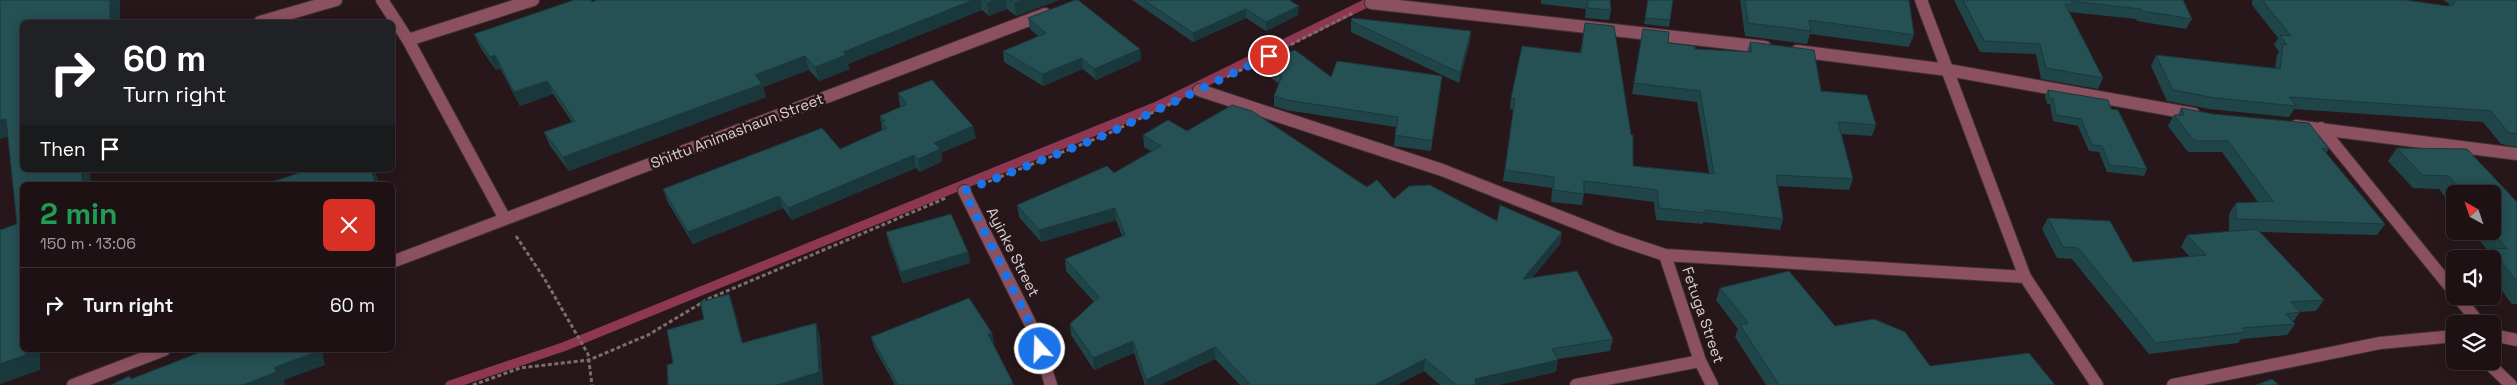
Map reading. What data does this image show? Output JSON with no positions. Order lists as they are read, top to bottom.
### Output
{
  "streets": {
    "street": ["Shittu Animashaun Street", "Ayinke Street", "Fetuga Street"]
  },
  "north": "top left",
  "page": {
    "turn": ["60 m", "Turn right"],
    "then": "Then",
    "heading": ["2 min", "150 m · 13:06"],
    "list": [
      {
        "name": "Turn right",
        "value": "60 m"
      }
    ]
  }
}
